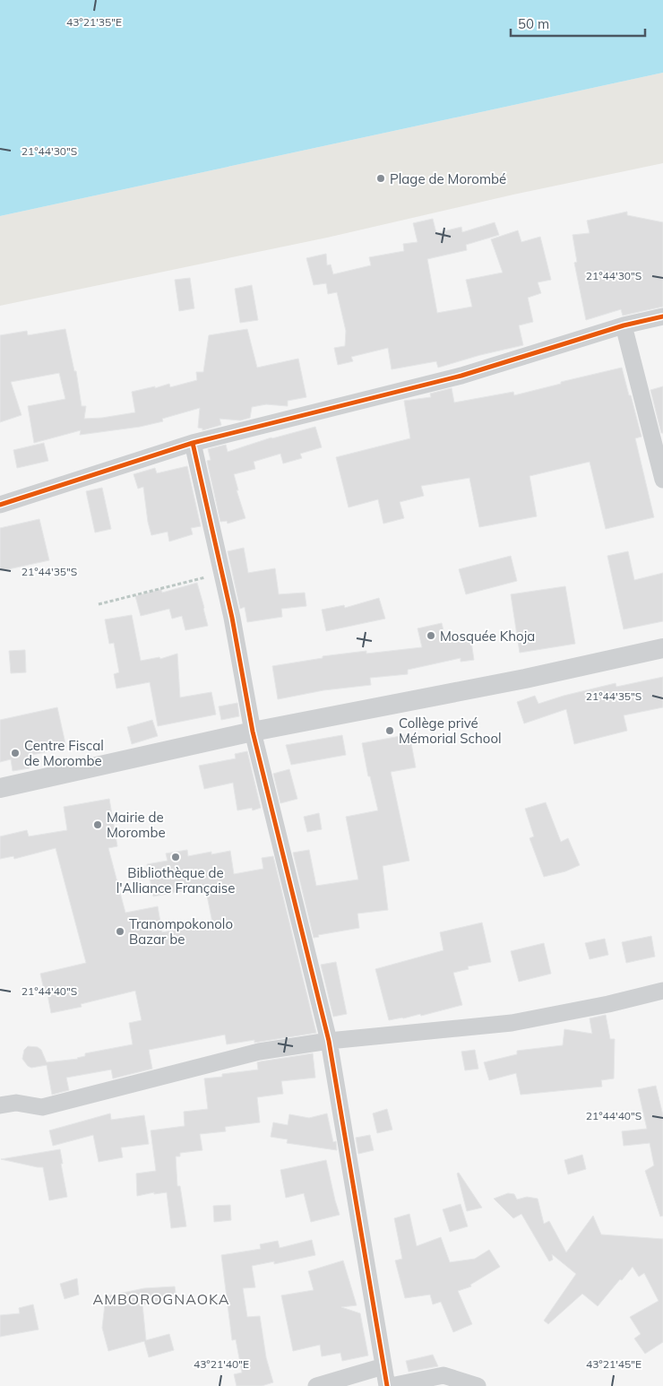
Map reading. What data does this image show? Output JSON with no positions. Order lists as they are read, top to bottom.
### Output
{
  "districts": ["AMBOROGNAOKA"],
  "places": [
    "Plage de Morombé",
    "Mosquée Khoja",
    "Collège privé Mémorial School",
    "Centre Fiscal de Morombe",
    "Mairie de Morombe",
    "Bibliothèque de l'Alliance Française",
    "Tranompokonolo Bazar be"
  ],
  "scale_bar": "50 m",
  "coordinates": [
    "43°21'35\"E",
    "21°44'30\"S",
    "21°44'35\"S",
    "21°44'40\"S",
    "43°21'40\"E",
    "43°21'45\"E"
  ]
}
